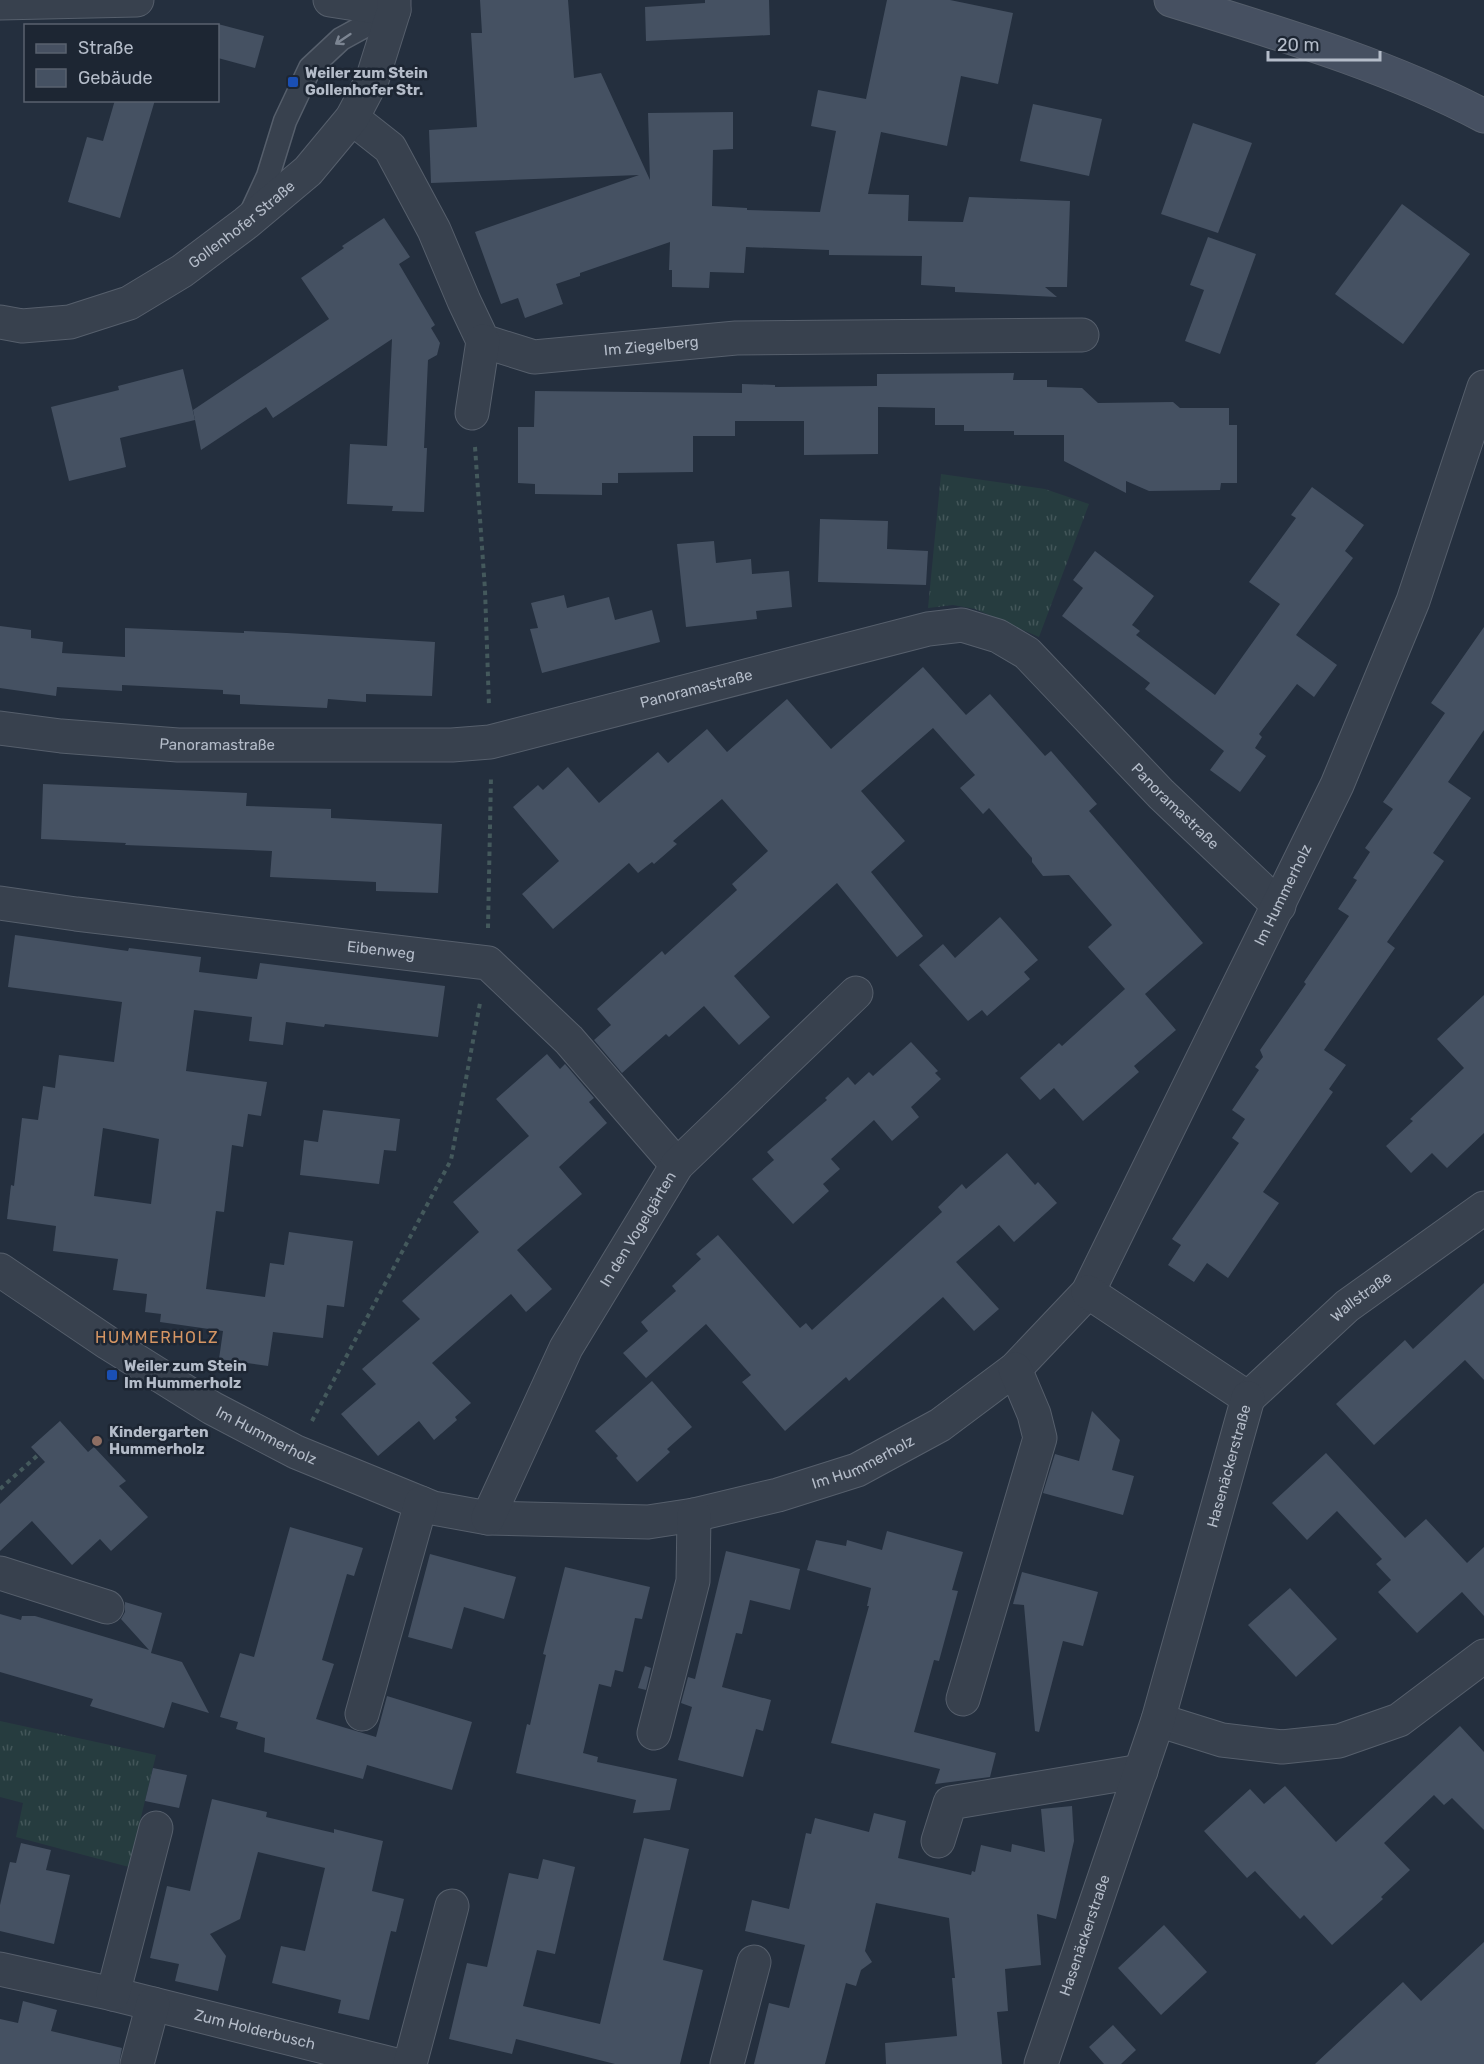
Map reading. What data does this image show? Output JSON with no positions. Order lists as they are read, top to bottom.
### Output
{
  "streets": {
    "street": [
      "Gollenhofer Straße",
      "Im Ziegelberg",
      "Panoramastraße",
      "Im Hummerholz",
      "Eibenweg",
      "In den Vogelgärten",
      "Wallstraße",
      "Hasenäckerstraße",
      "Zum Holderbusch"
    ]
  },
  "crossings": [
    ["Panoramastraße", "Im Hummerholz"],
    ["Im Hummerholz", "In den Vogelgärten"],
    ["Im Hummerholz", "Hasenäckerstraße"],
    ["Wallstraße", "Hasenäckerstraße"]
  ],
  "districts": ["HUMMERHOLZ"],
  "places": {
    "transit": ["Weiler zum Stein Gollenhofer Str.", "Weiler zum Stein Im Hummerholz"],
    "other": ["Kindergarten Hummerholz"]
  },
  "legend": ["Straße", "Gebäude"],
  "scale_bar": "20 m"
}
